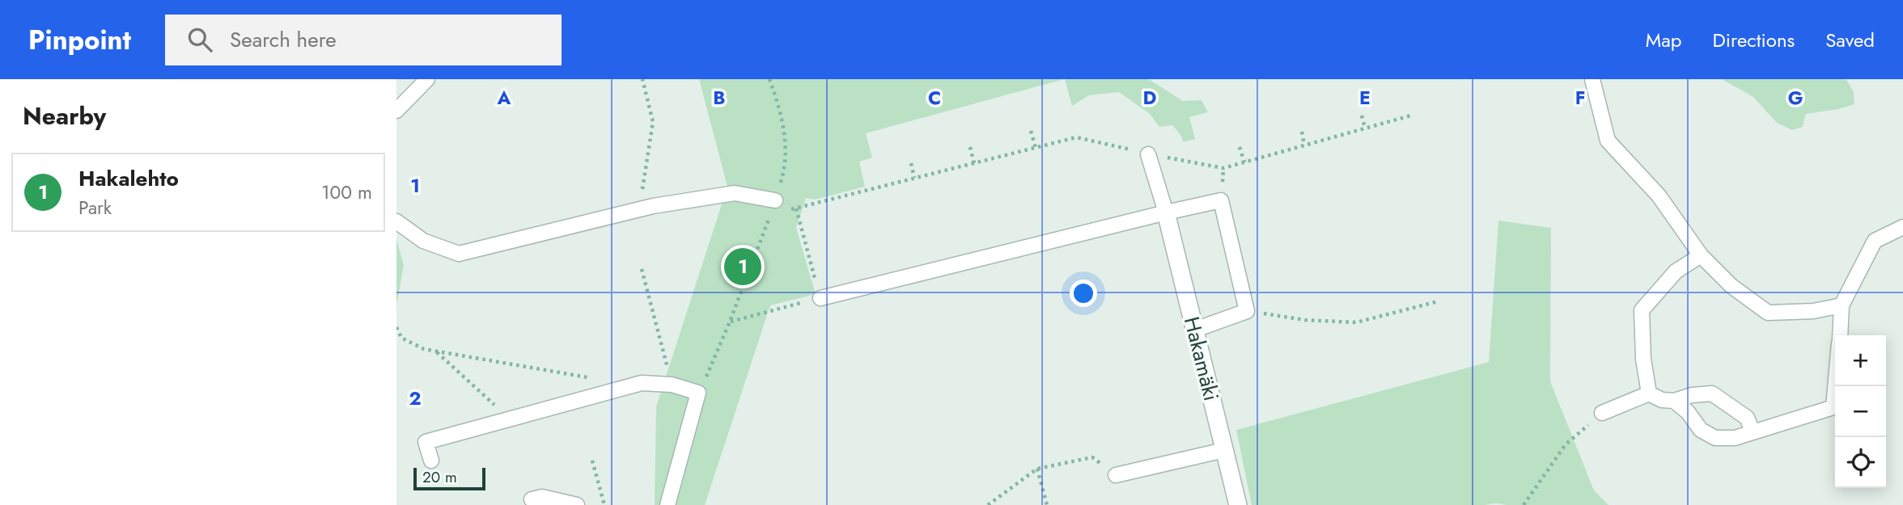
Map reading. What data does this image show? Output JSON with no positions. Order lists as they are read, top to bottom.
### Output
{
  "streets": {
    "street": ["Hakamäki"]
  },
  "scale_bar": "20 m",
  "page": {
    "header": "Pinpoint",
    "search": "Search here",
    "nav": ["Map", "Directions", "Saved"],
    "heading": "Nearby",
    "list": [
      {
        "mark": "1",
        "name": "Hakalehto",
        "note": "Park",
        "value": "100 m"
      }
    ],
    "pins": "1",
    "map_buttons": ["+", "−"],
    "scale": "20 m"
  },
  "grid": {
    "columns": [
      "A",
      "B",
      "C",
      "D",
      "E",
      "F",
      "G"
    ],
    "rows": ["1", "2"]
  }
}
